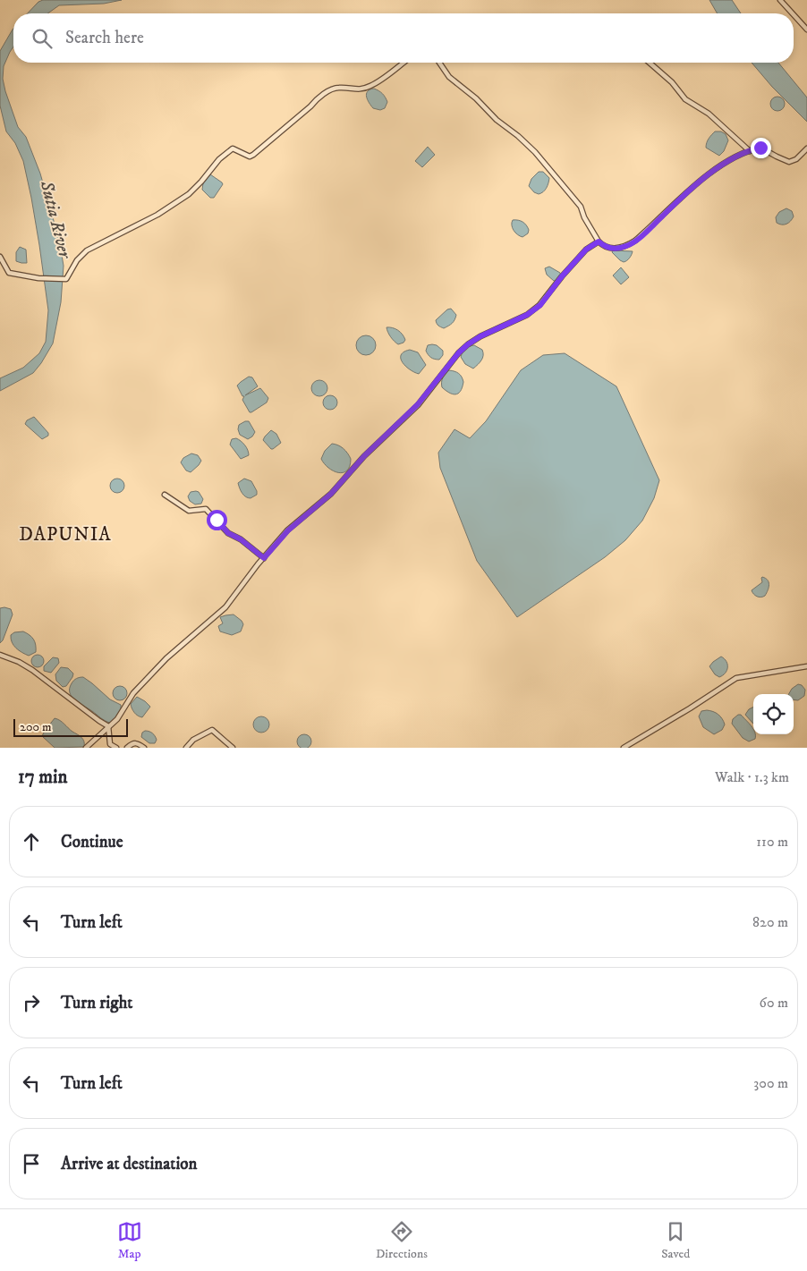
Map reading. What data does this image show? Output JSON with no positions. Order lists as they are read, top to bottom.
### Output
{
  "districts": ["DAPUNIA"],
  "water": ["Sutia River"],
  "scale_bar": "200 m",
  "page": {
    "search": "Search here",
    "scale": "200 m",
    "heading": ["17 min", "Walk · 1.3 km"],
    "list": [
      ["Continue", "110 m"],
      ["Turn left", "820 m"],
      ["Turn right", "60 m"],
      ["Turn left", "300 m"],
      "Arrive at destination"
    ],
    "nav": ["Map", "Directions", "Saved"]
  }
}
